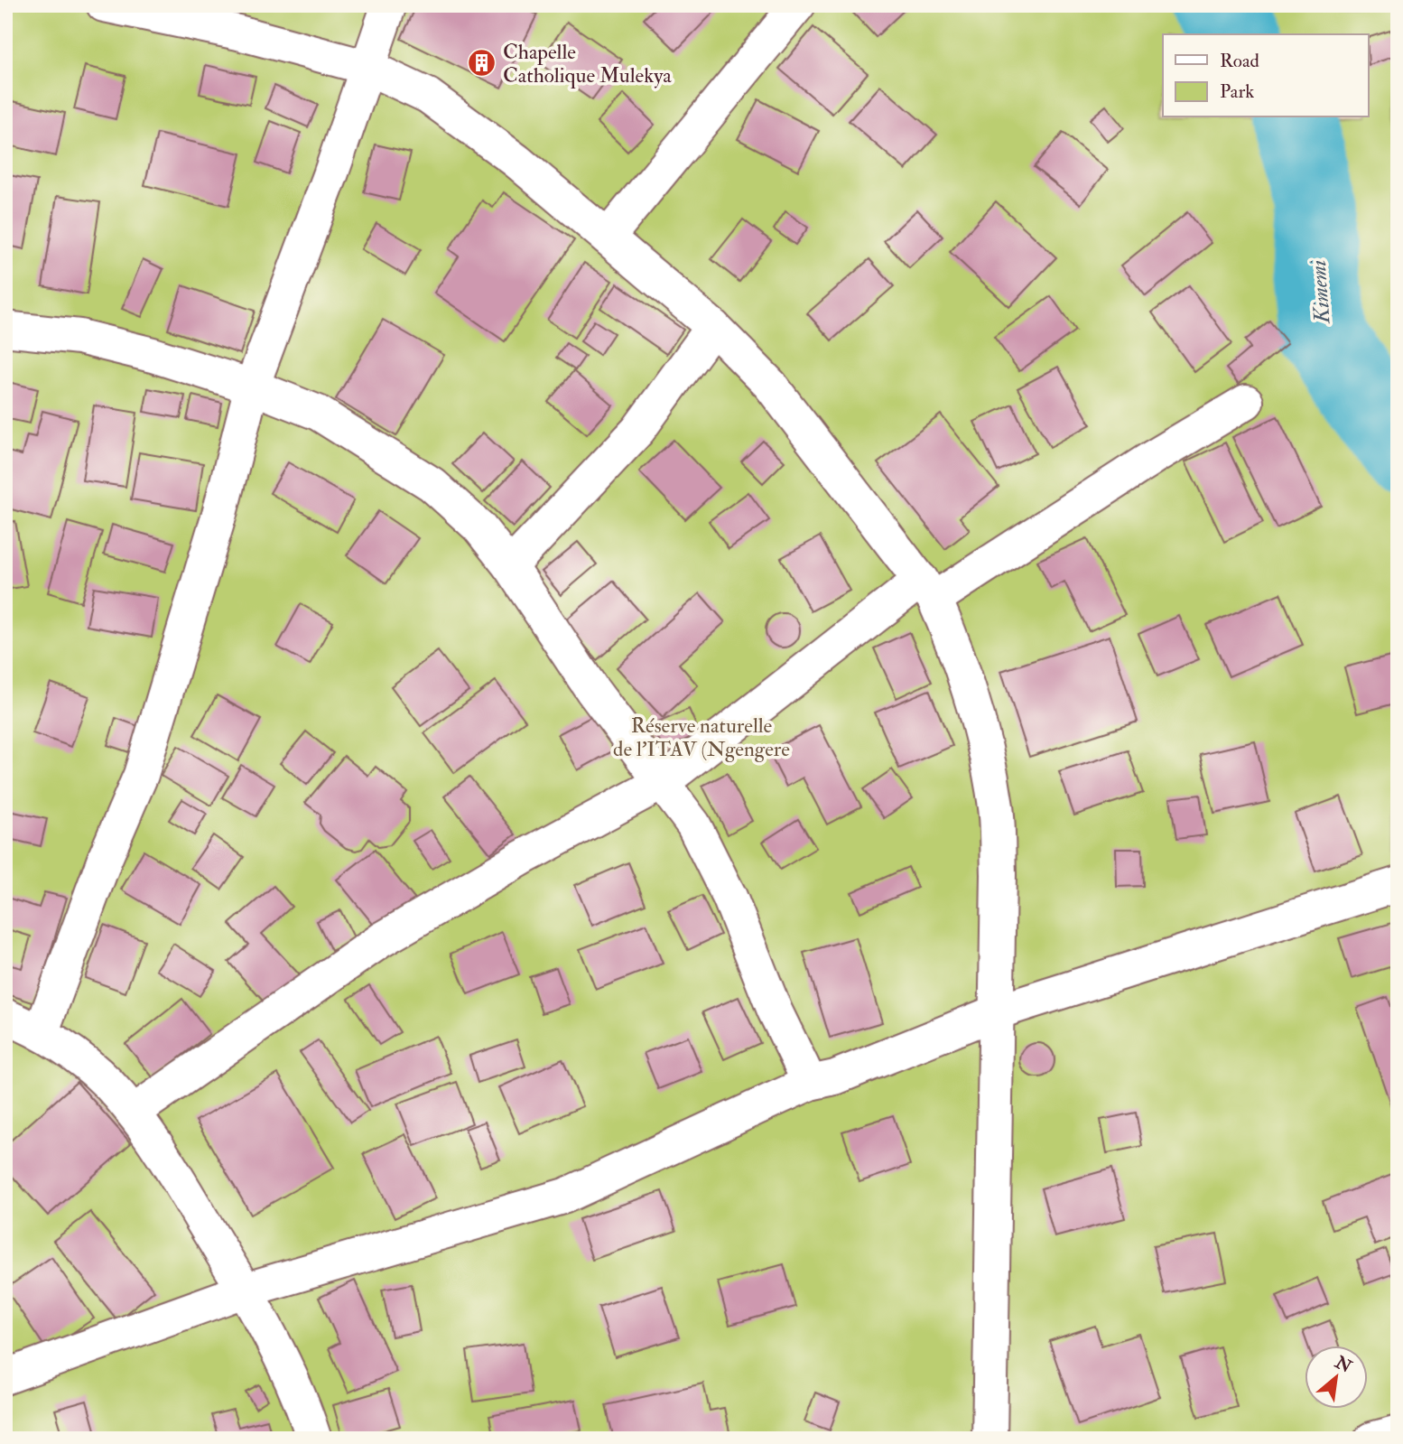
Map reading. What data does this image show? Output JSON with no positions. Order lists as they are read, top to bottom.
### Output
{
  "water": ["Kimemi"],
  "parks": ["Réserve naturelle de l'ITAV (Ngengere"],
  "places": {
    "building": ["Chapelle Catholique Mulekya"]
  },
  "legend": ["Road", "Park"],
  "north": "top right"
}
